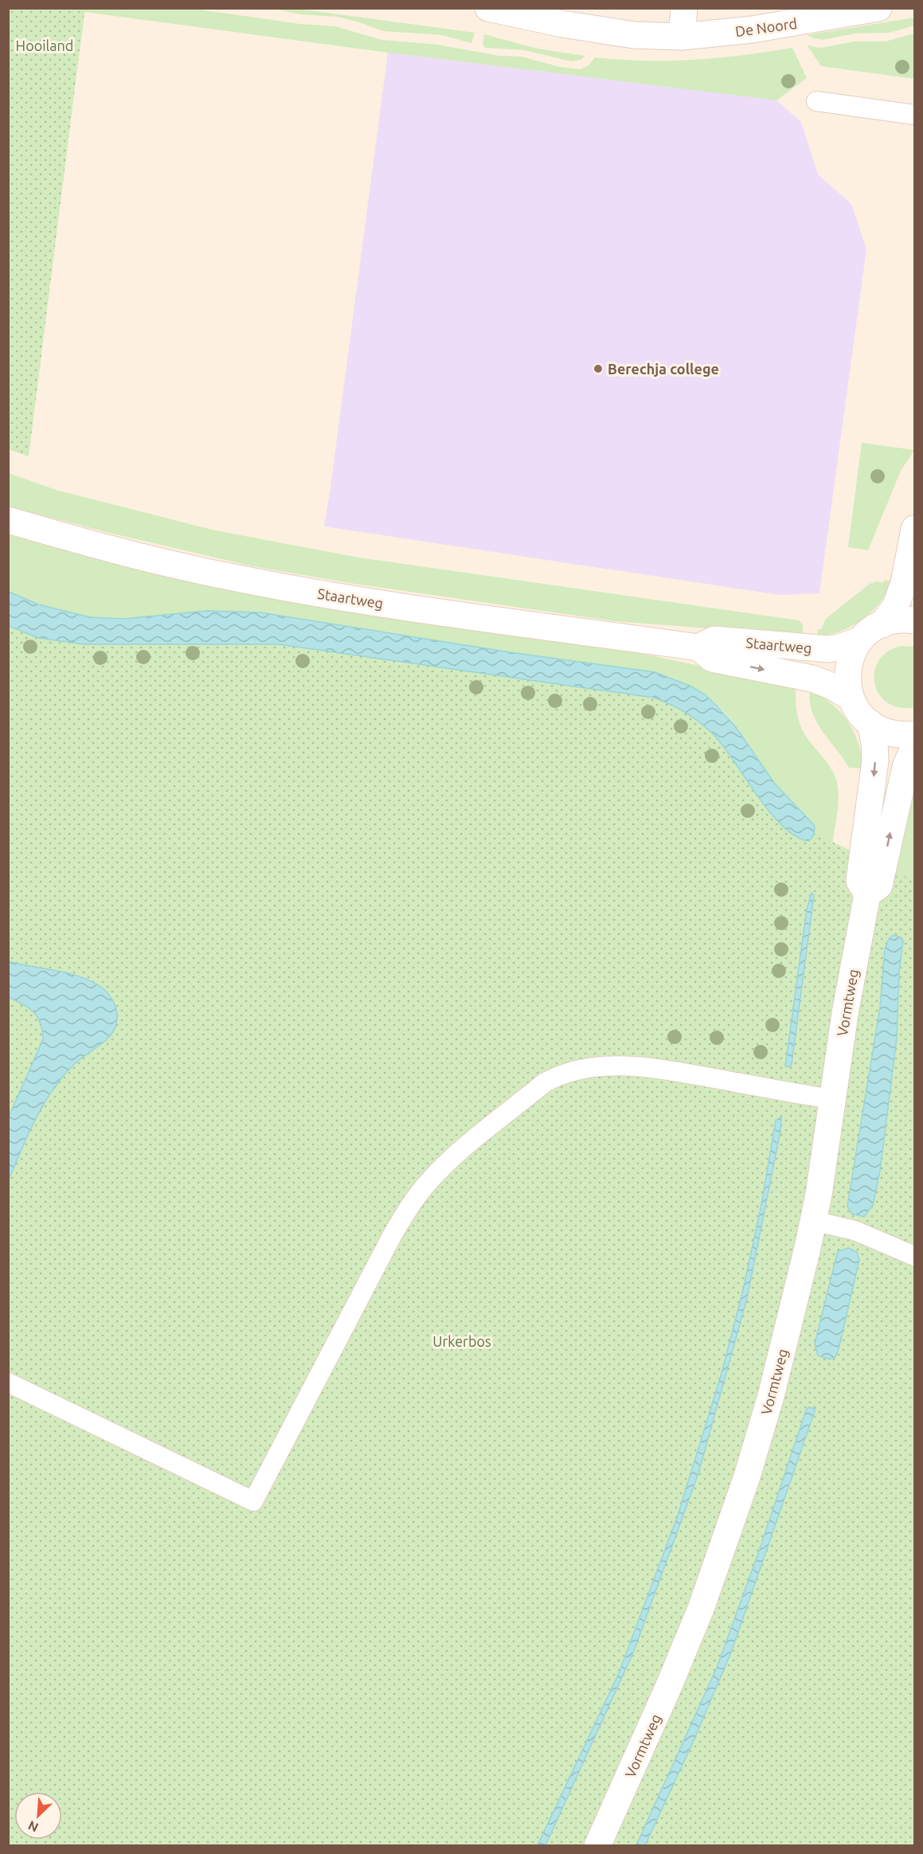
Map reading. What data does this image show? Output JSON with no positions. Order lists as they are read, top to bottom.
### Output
{
  "streets": {
    "street": ["De Noord", "Staartweg", "Vormtweg"]
  },
  "parks": ["Hooiland", "Urkerbos"],
  "places": ["Berechja college"],
  "north": "bottom left"
}
